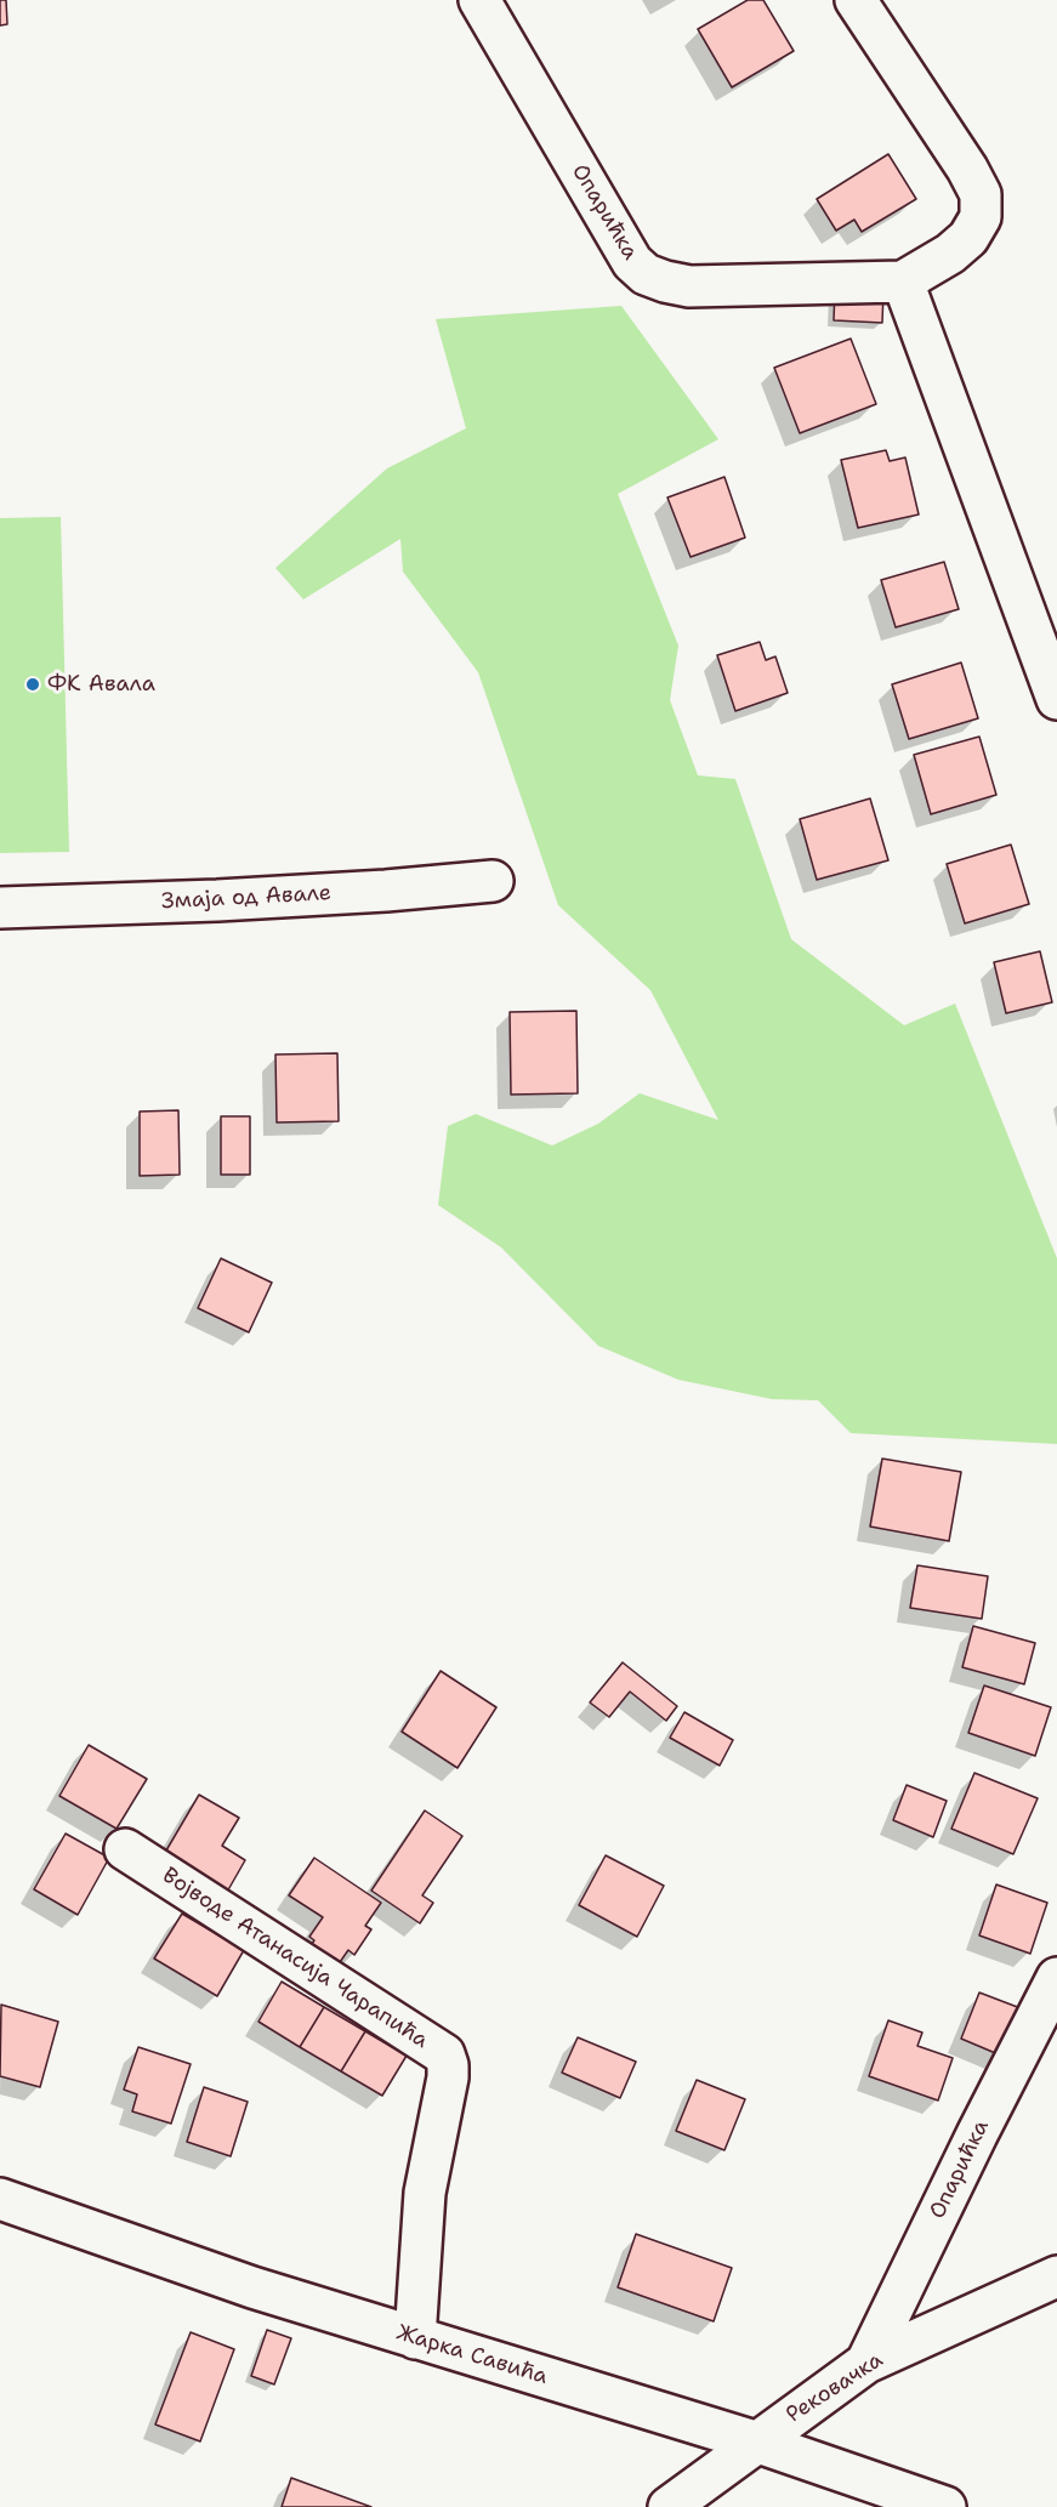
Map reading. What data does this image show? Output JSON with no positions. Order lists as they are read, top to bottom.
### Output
{
  "streets": {
    "street": [
      "Опарићка",
      "Змаја од Авале",
      "Војводе Атанасија Чарапића",
      "Жарка Савића",
      "Рековачка"
    ]
  },
  "crossings": [
    ["Опарићка", "Рековачка"],
    ["Војводе Атанасија Чарапића", "Жарка Савића"],
    ["Жарка Савића", "Рековачка"]
  ],
  "places": ["ФК Авала"]
}
